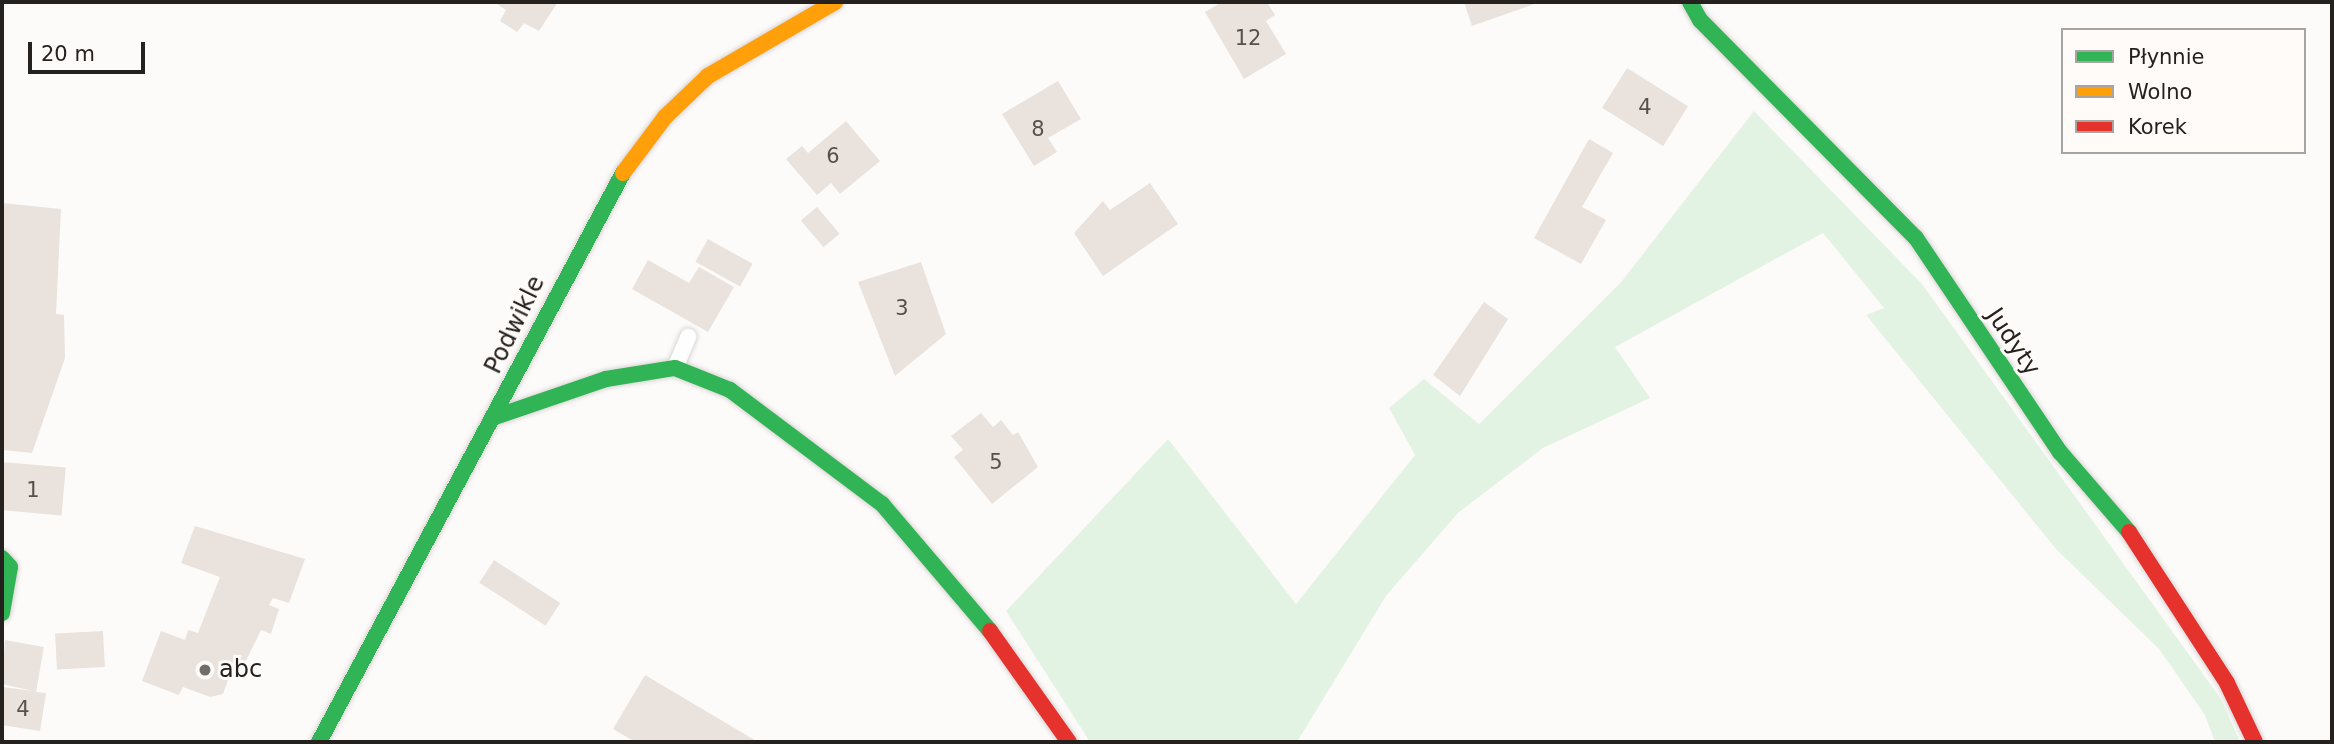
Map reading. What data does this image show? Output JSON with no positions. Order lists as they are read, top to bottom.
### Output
{
  "streets": {
    "street": ["Podwikle", "Judyty"]
  },
  "places": ["abc"],
  "house_numbers": [
    "12",
    "4",
    "8",
    "6",
    "3",
    "5",
    "1",
    "4"
  ],
  "legend": ["Płynnie", "Wolno", "Korek"],
  "scale_bar": "20 m"
}
